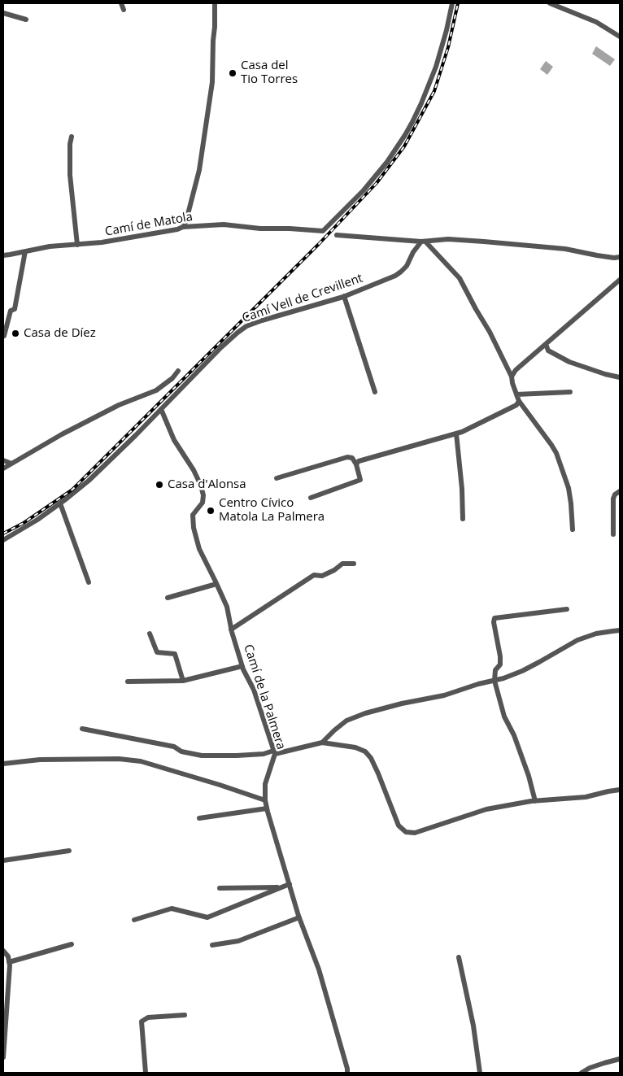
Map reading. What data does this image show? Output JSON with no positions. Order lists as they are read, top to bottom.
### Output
{
  "streets": {
    "street": ["Camí de Matola", "Camí Vell de Crevillent", "Camí de la Palmera"]
  },
  "crossings": [
    ["Camí Vell de Crevillent", "Camí de la Palmera"]
  ],
  "places": [
    "Casa del Tio Torres",
    "Casa de Díez",
    "Casa d'Alonsa",
    "Centro Cívico Matola La Palmera"
  ]
}
